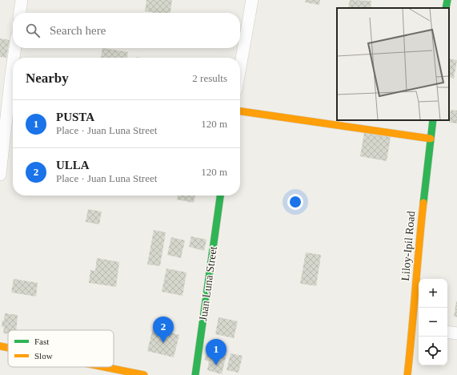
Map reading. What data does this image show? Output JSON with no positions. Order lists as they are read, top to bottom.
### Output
{
  "streets": {
    "main road": ["Liloy-Ipil Road", "Juan Luna Street"]
  },
  "legend": ["Fast", "Slow"],
  "page": {
    "search": "Search here",
    "heading": ["Nearby", "2 results"],
    "list": [
      {
        "mark": "1",
        "name": "PUSTA",
        "note": "Place · Juan Luna Street",
        "value": "120 m"
      },
      {
        "mark": "2",
        "name": "ULLA",
        "note": "Place · Juan Luna Street",
        "value": "120 m"
      }
    ],
    "map_buttons": ["+", "−"],
    "pins": ["2", "1"]
  }
}
